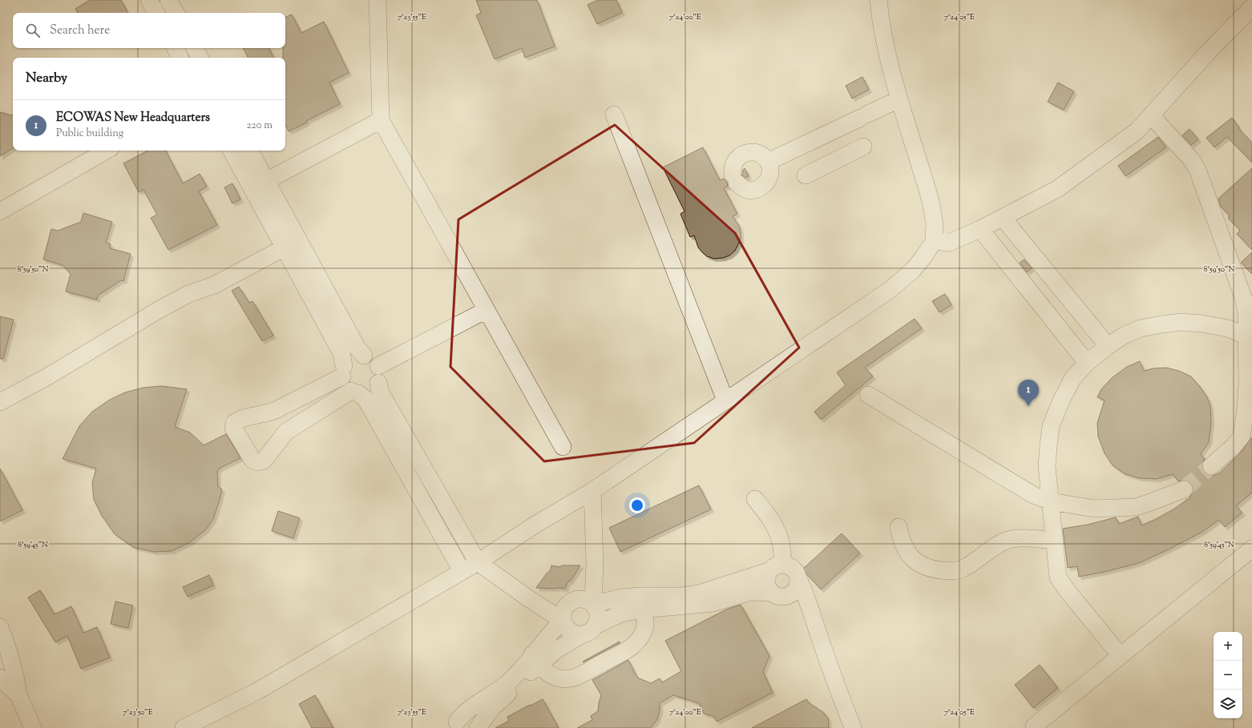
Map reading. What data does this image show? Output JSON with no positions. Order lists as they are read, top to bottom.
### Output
{
  "page": {
    "search": "Search here",
    "heading": "Nearby",
    "list": [
      {
        "mark": "1",
        "name": "ECOWAS New Headquarters",
        "note": "Public building",
        "value": "220 m"
      }
    ],
    "pins": "1",
    "map_buttons": ["+", "−"]
  },
  "coordinates": [
    "7°23'55\"E",
    "7°24'00\"E",
    "7°24'05\"E",
    "8°59'50\"N",
    "8°59'45\"N",
    "7°23'50\"E"
  ]
}
